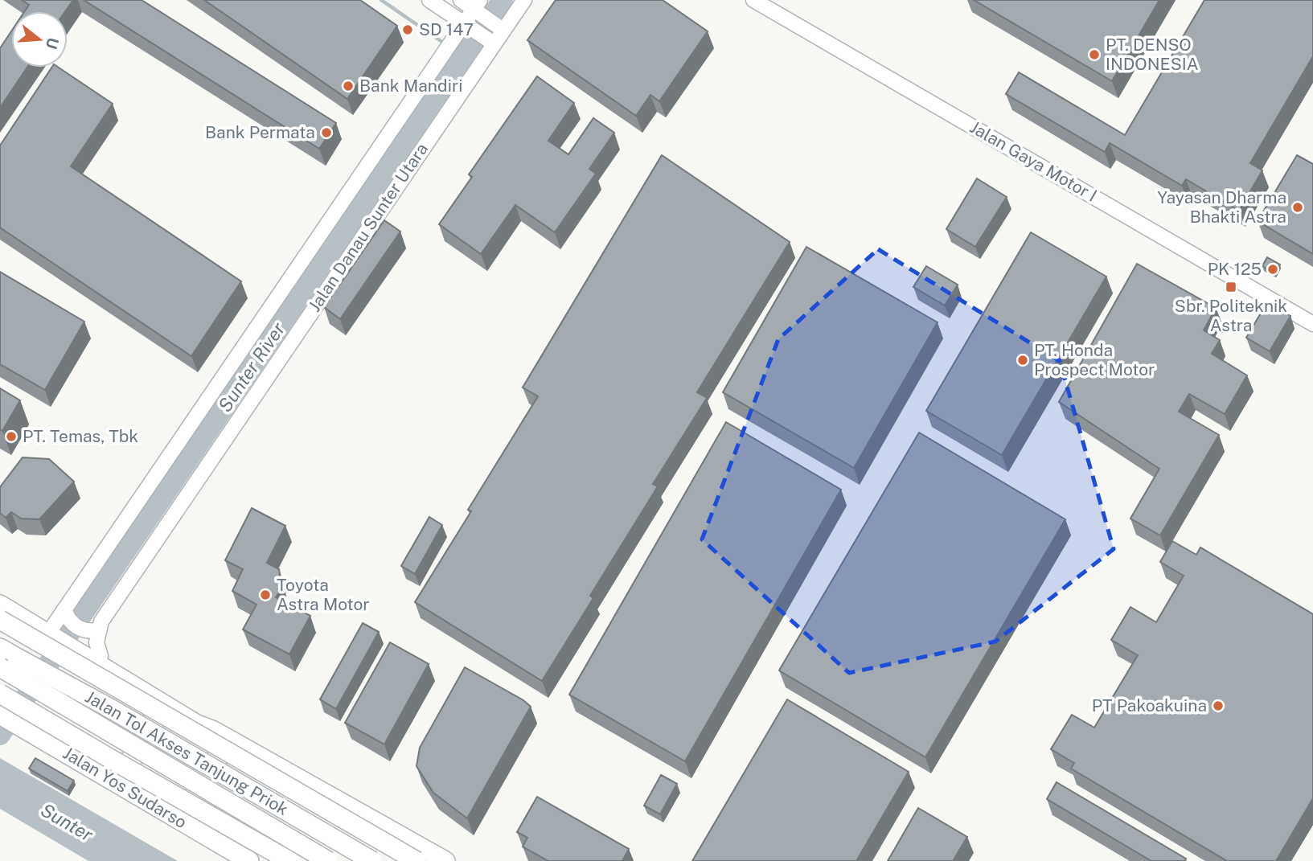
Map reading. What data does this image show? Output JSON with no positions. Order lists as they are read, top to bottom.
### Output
{
  "streets": {
    "highway": ["Jalan Tol Akses Tanjung Priok", "Jalan Yos Sudarso"],
    "main road": ["Jalan Gaya Motor I", "Jalan Danau Sunter Utara"]
  },
  "water": ["Sunter River", "Sunter"],
  "places": {
    "other": [
      "SD 147",
      "PT. DENSO INDONESIA",
      "Bank Mandiri",
      "Bank Permata",
      "Yayasan Dharma Bhakti Astra",
      "PK 125",
      "PT. Honda Prospect Motor",
      "PT. Temas, Tbk",
      "Toyota Astra Motor",
      "PT Pakoakuina"
    ],
    "transit": ["Sbr. Politeknik Astra"]
  },
  "north": "right"
}
